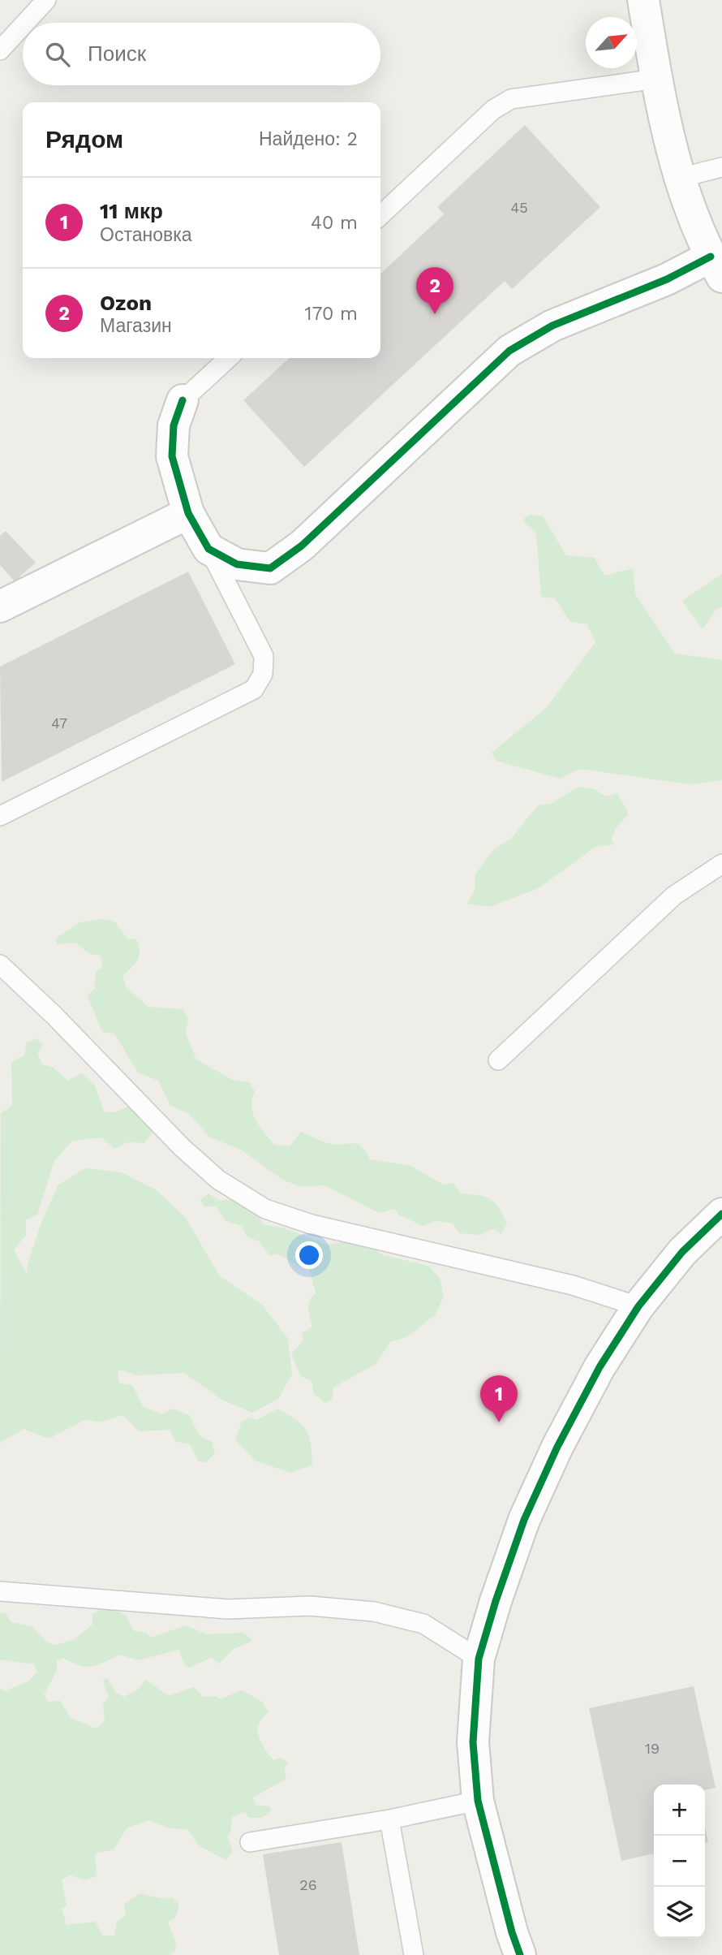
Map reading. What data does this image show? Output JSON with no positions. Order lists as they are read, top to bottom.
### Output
{
  "house_numbers": [
    "45",
    "47",
    "19",
    "26"
  ],
  "north": "top right",
  "page": {
    "search": "Поиск",
    "heading": ["Рядом", "Найдено: 2"],
    "list": [
      {
        "mark": "1",
        "name": "11 мкр",
        "note": "Остановка",
        "value": "40 m"
      },
      {
        "mark": "2",
        "name": "Ozon",
        "note": "Магазин",
        "value": "170 m"
      }
    ],
    "pins": ["2", "1"],
    "map_buttons": ["+", "−"]
  }
}
